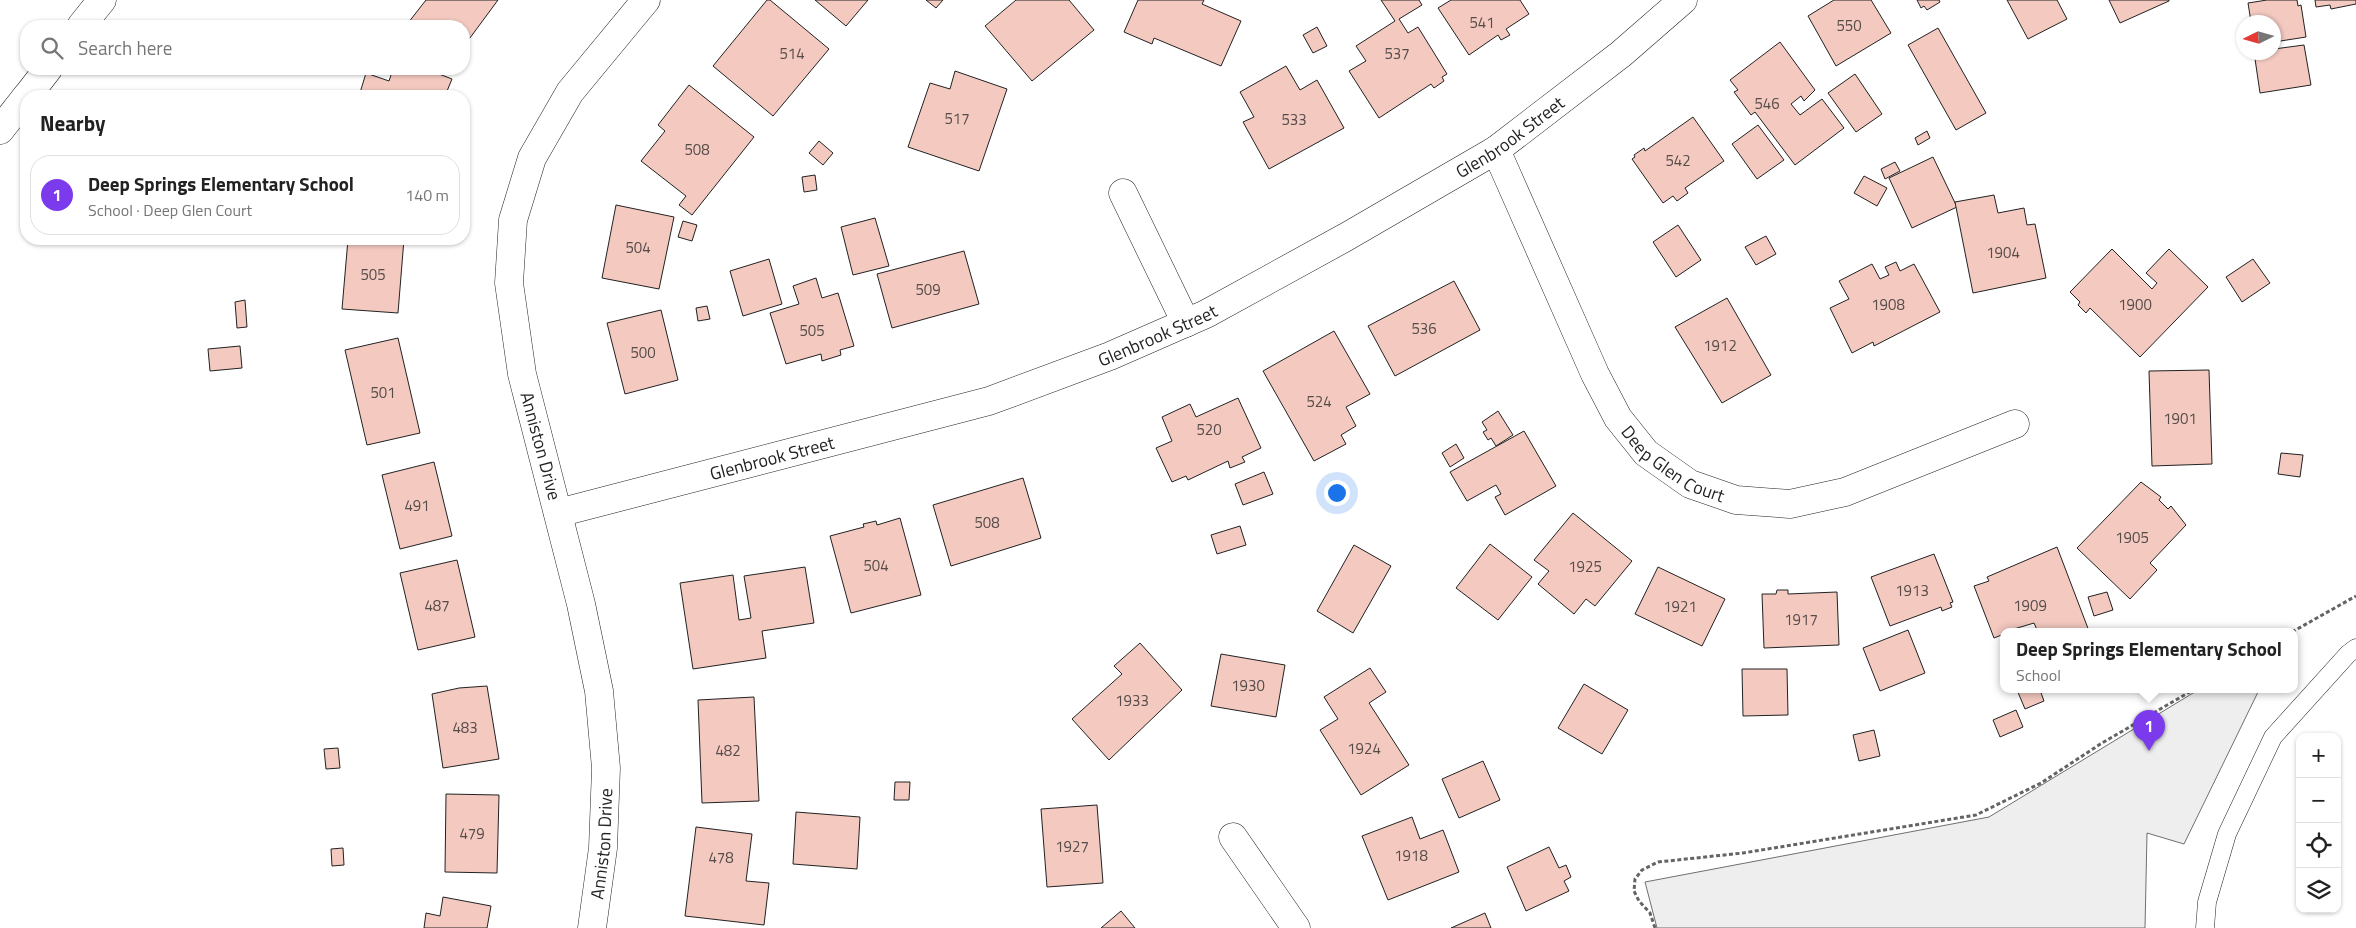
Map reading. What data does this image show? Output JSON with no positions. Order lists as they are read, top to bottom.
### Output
{
  "streets": {
    "main road": ["Glenbrook Street", "Anniston Drive", "Deep Glen Court"]
  },
  "crossings": [
    ["Glenbrook Street", "Anniston Drive"],
    ["Glenbrook Street", "Deep Glen Court"]
  ],
  "house_numbers": [
    "541",
    "550",
    "514",
    "537",
    "546",
    "517",
    "533",
    "508",
    "542",
    "504",
    "1904",
    "505",
    "509",
    "1908",
    "1900",
    "536",
    "505",
    "1912",
    "500",
    "501",
    "524",
    "1901",
    "520",
    "491",
    "508",
    "1905",
    "504",
    "1925",
    "1913",
    "487",
    "1909",
    "1921",
    "1917",
    "1930",
    "1933",
    "483",
    "1924",
    "482",
    "479",
    "1927",
    "1918",
    "478"
  ],
  "north": "left",
  "page": {
    "search": "Search here",
    "heading": "Nearby",
    "list": [
      {
        "mark": "1",
        "name": "Deep Springs Elementary School",
        "note": "School · Deep Glen Court",
        "value": "140 m"
      }
    ],
    "popup": ["Deep Springs Elementary School", "School"],
    "pins": "1",
    "map_buttons": ["+", "−"]
  }
}
